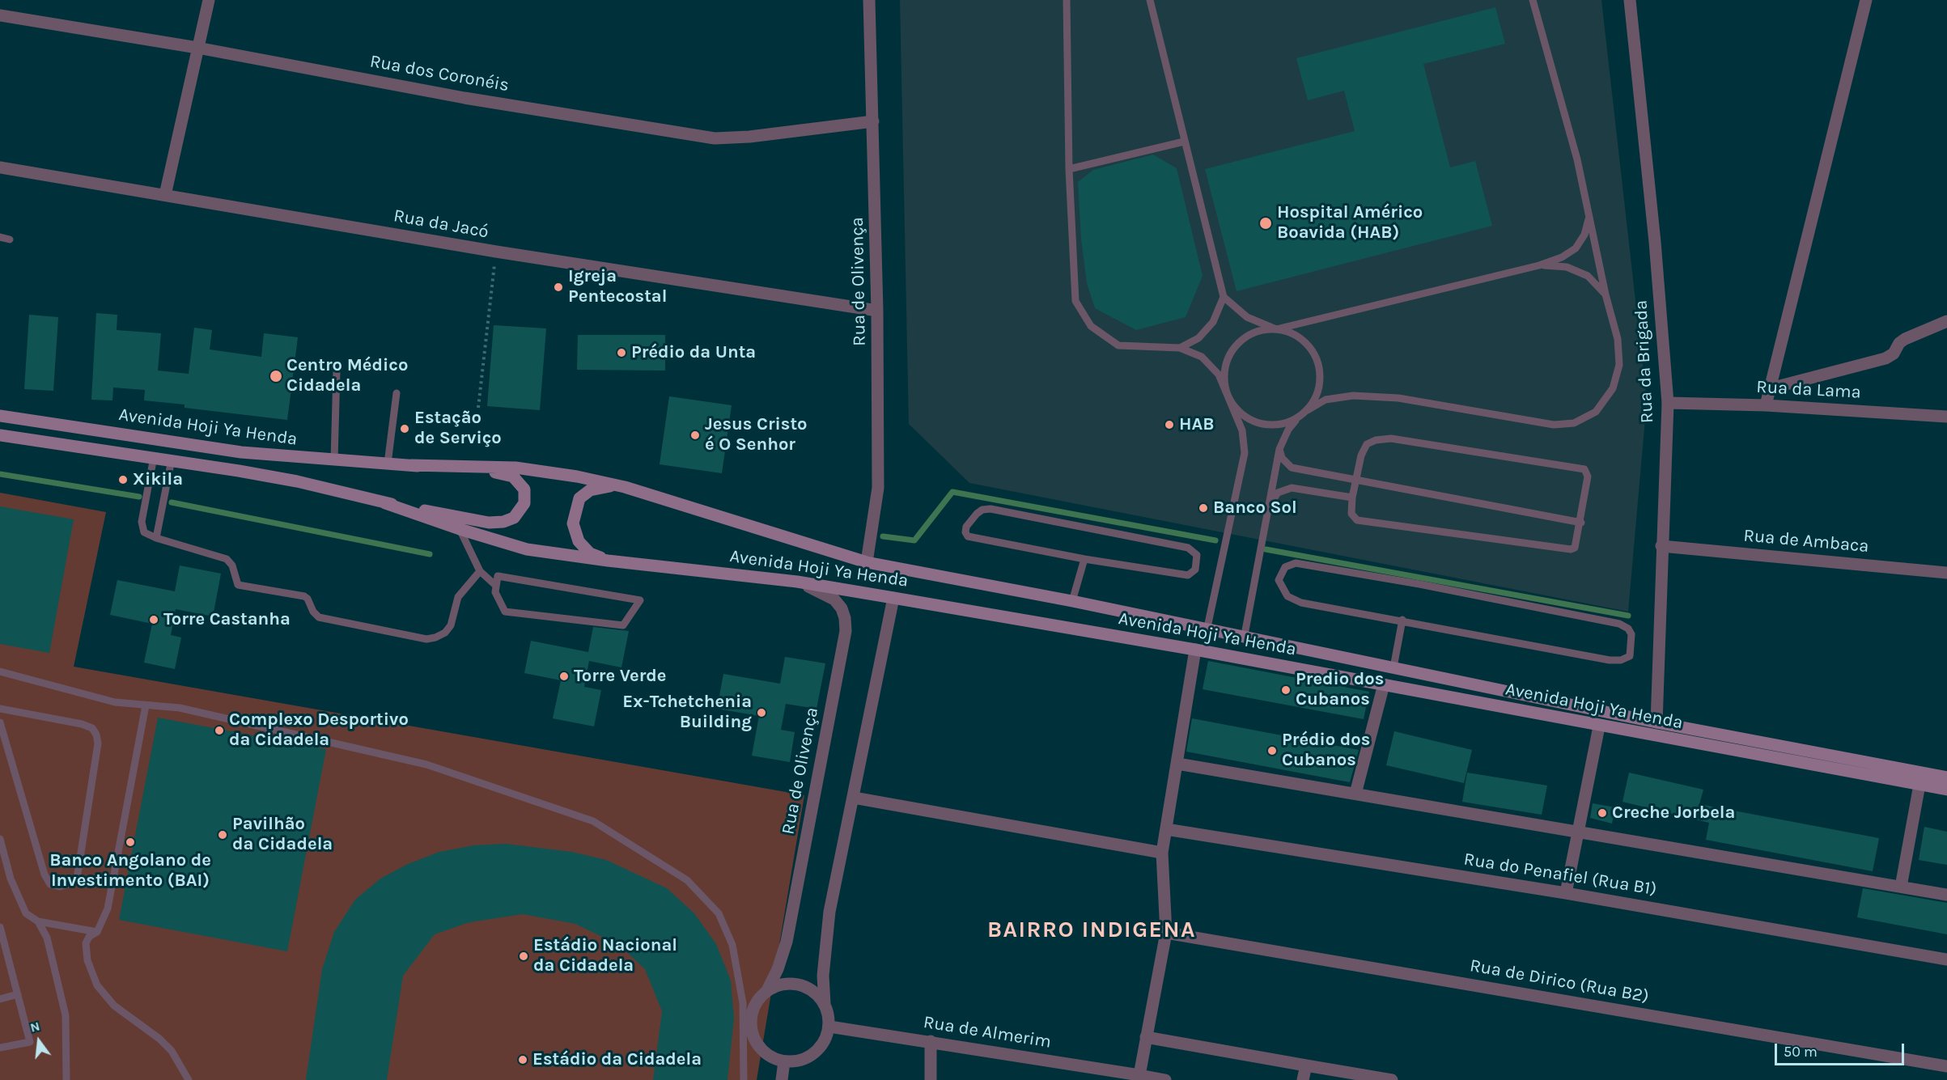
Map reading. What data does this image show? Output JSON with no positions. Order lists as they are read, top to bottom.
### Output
{
  "streets": {
    "main road": ["Avenida Hoji Ya Henda"],
    "street": [
      "Rua dos Coronéis",
      "Rua da Jacó",
      "Rua de Olivença",
      "Rua da Brigada",
      "Rua da Lama",
      "Rua de Ambaca",
      "Rua do Penafiel (Rua B1)",
      "Rua de Dirico (Rua B2)",
      "Rua de Almerim"
    ]
  },
  "crossings": [
    ["Rua dos Coronéis", "Rua de Olivença"],
    ["Rua da Jacó", "Rua de Olivença"],
    ["Rua de Olivença", "Avenida Hoji Ya Henda"],
    ["Rua de Olivença", "Rua de Almerim"],
    ["Rua da Brigada", "Rua da Lama"],
    ["Rua da Brigada", "Avenida Hoji Ya Henda"],
    ["Rua da Brigada", "Rua de Ambaca"]
  ],
  "districts": ["BAIRRO INDIGENA"],
  "places": [
    "Hospital Américo Boavida (HAB)",
    "Igreja Pentecostal",
    "Prédio da Unta",
    "Centro Médico Cidadela",
    "HAB",
    "Estação de Serviço",
    "Jesus Cristo é O Senhor",
    "Xikila",
    "Banco Sol",
    "Torre Castanha",
    "Torre Verde",
    "Predio dos Cubanos",
    "Ex-Tchetchenia Building",
    "Complexo Desportivo da Cidadela",
    "Prédio dos Cubanos",
    "Creche Jorbela",
    "Pavilhão da Cidadela",
    "Banco Angolano de Investimento (BAI)",
    "Estádio Nacional da Cidadela",
    "Estádio da Cidadela"
  ],
  "scale_bar": "50 m",
  "north": "top"
}
